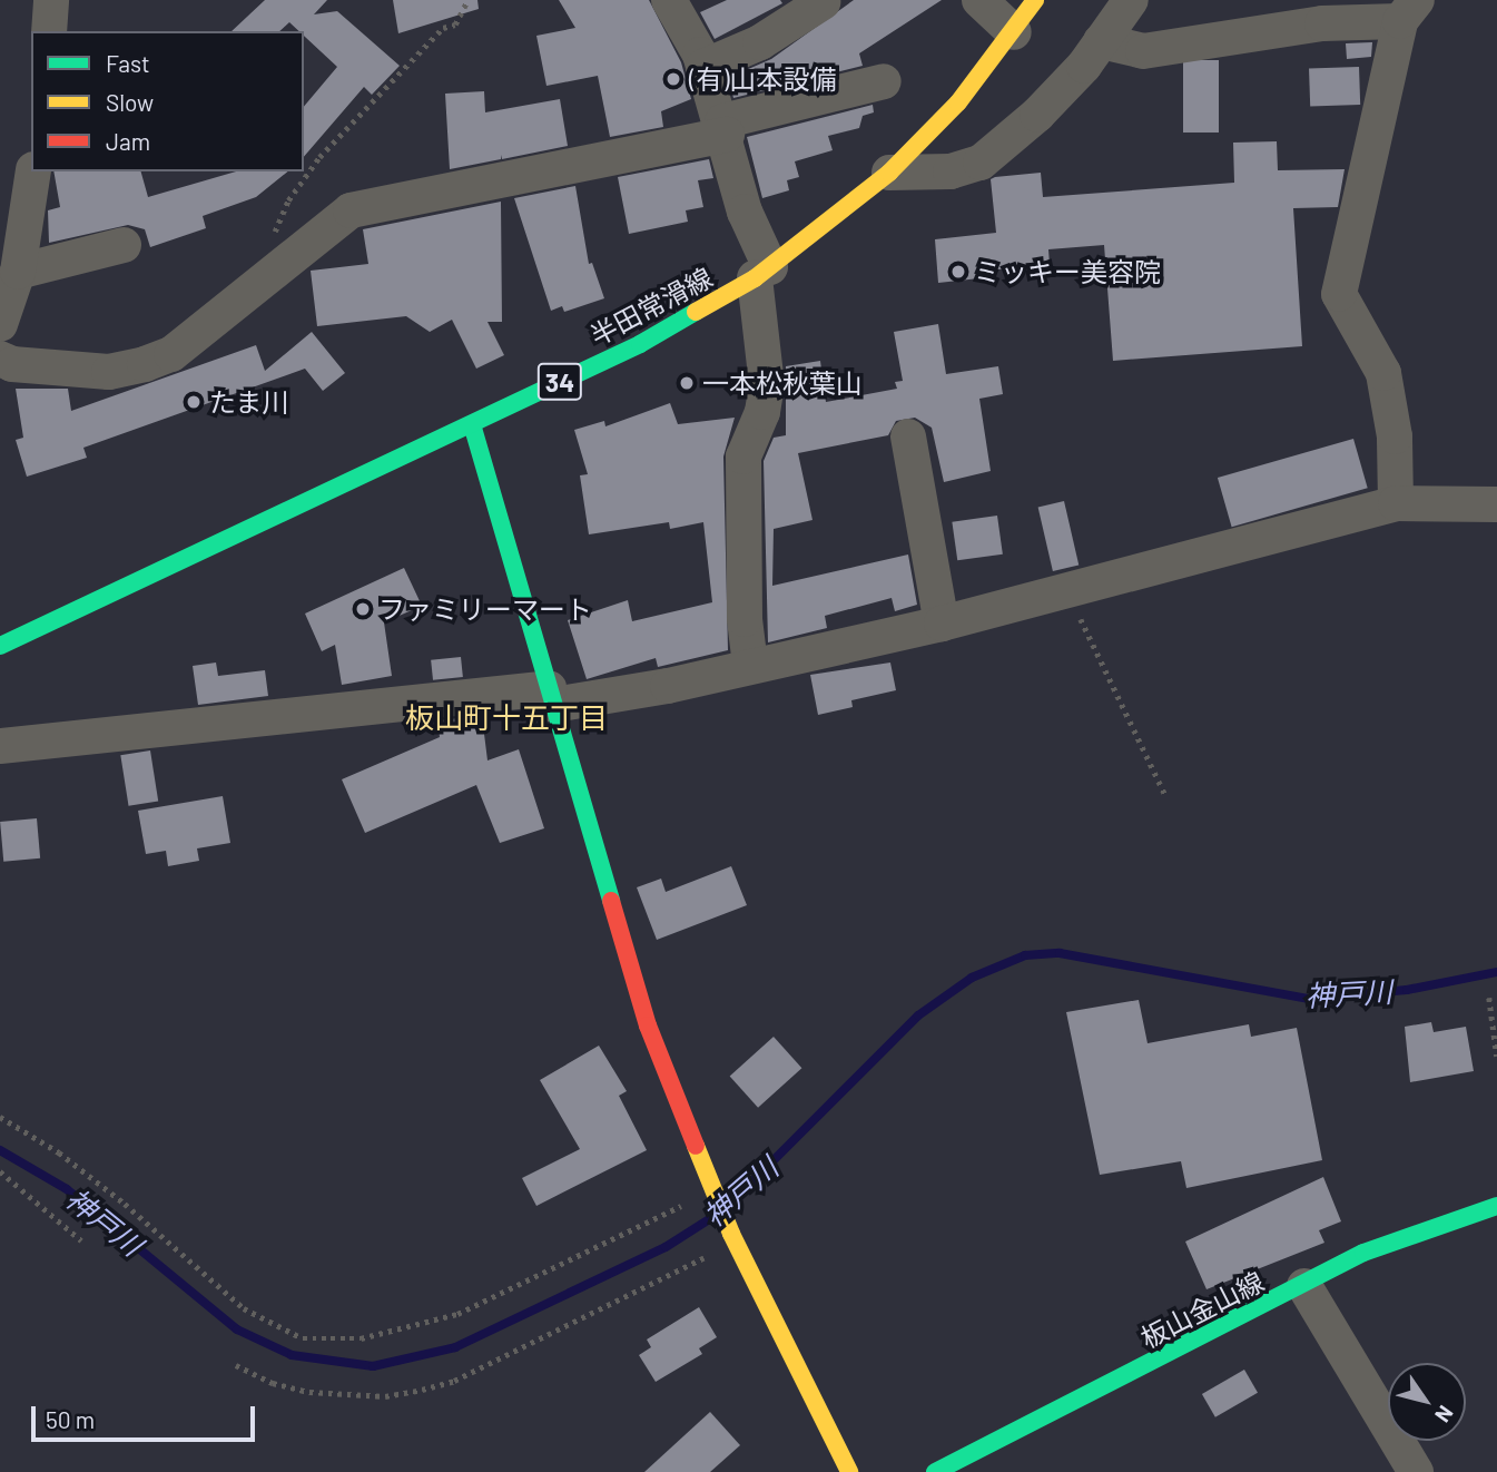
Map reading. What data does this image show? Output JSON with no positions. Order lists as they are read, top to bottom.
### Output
{
  "streets": {
    "main road": ["半田常滑線", "34", "板山金山線"]
  },
  "districts": ["板山町十五丁目"],
  "water": ["神戸川"],
  "places": [
    "(有)山本設備",
    "ミッキー美容院",
    "一本松秋葉山",
    "たま川",
    "ファミリーマート"
  ],
  "legend": ["Fast", "Slow", "Jam"],
  "scale_bar": "50 m",
  "north": "bottom right"
}
